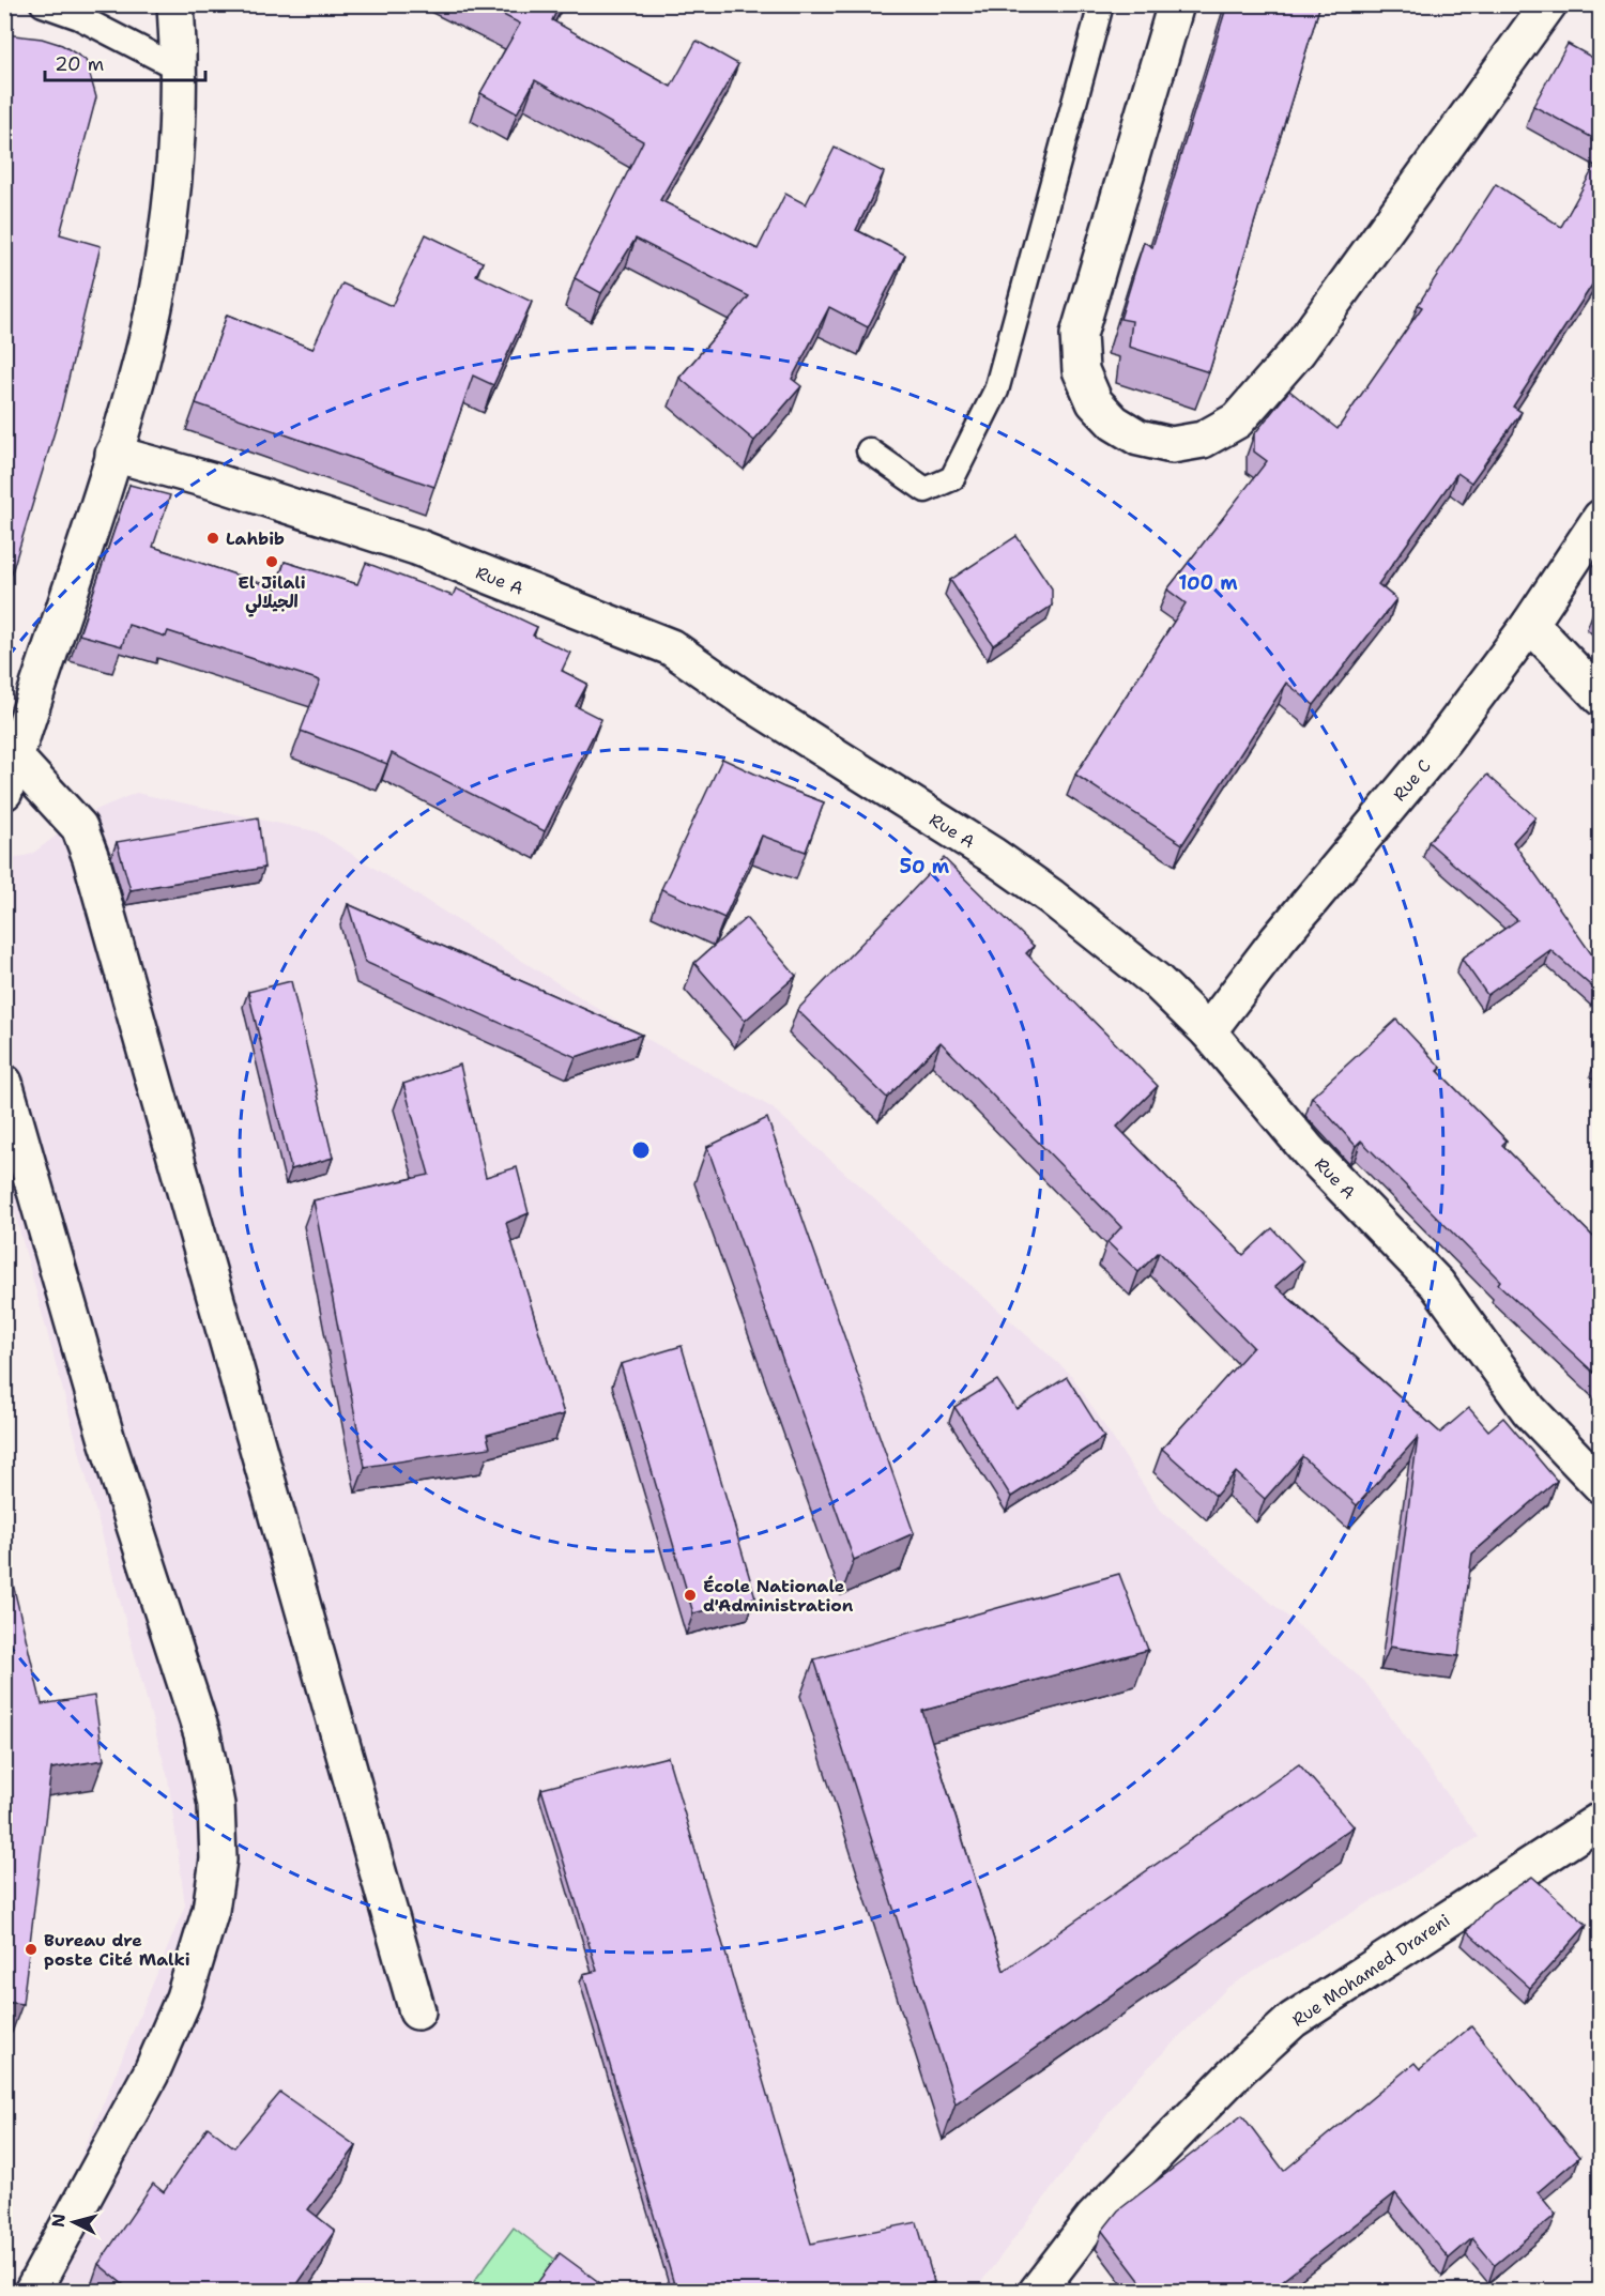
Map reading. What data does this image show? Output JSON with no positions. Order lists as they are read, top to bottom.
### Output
{
  "streets": {
    "street": ["Rue A", "Rue C", "Rue Mohamed Drareni"]
  },
  "crossings": [
    ["Rue A", "Rue C"]
  ],
  "places": [
    "Lahbib",
    "El Jilali الجيلالي",
    "École Nationale d'Administration",
    "Bureau dre poste Cité Malki"
  ],
  "scale_bar": "20 m",
  "north": "left",
  "rings": ["100 m", "50 m"]
}
